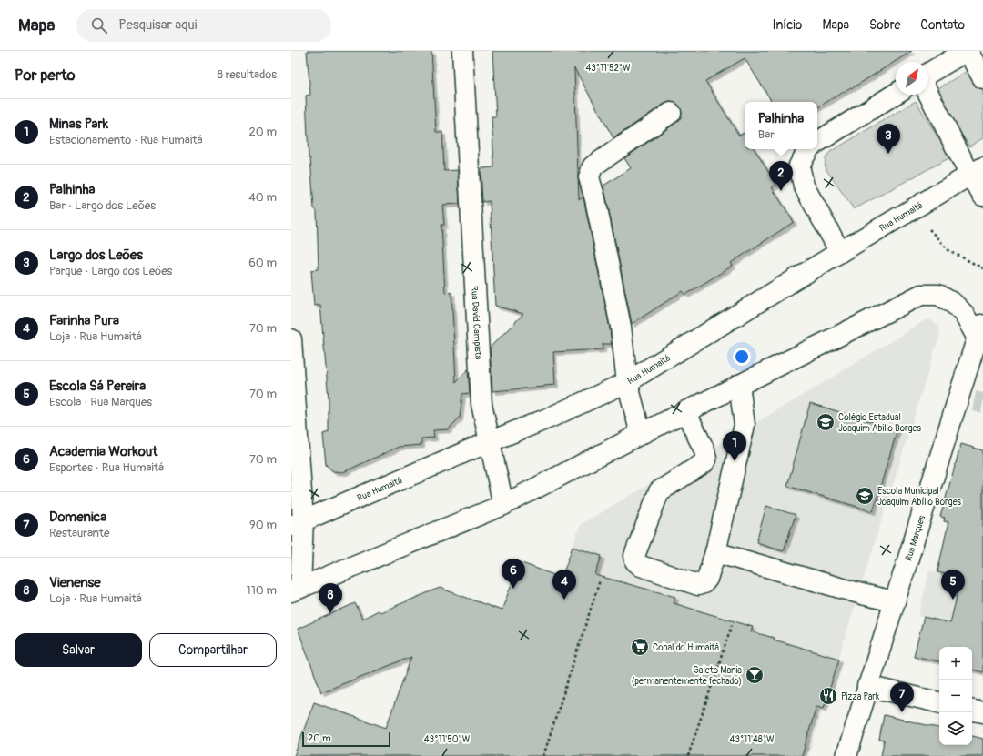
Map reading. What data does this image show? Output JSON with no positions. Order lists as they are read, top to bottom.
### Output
{
  "streets": {
    "street": ["Rua Humaitá", "Rua David Campista", "Rua Marques"]
  },
  "crossings": [
    ["Rua Humaitá", "Rua David Campista"]
  ],
  "places": {
    "school or university": ["Colégio Estadual Joaquim Abilio Borges", "Escola Municipal Joaquim Abílio Borges"],
    "supermarket": ["Cobal do Humaitá"],
    "bar": ["Galeto Mania (permanentemente fechado)"],
    "restaurant": ["Pizza Park"]
  },
  "scale_bar": "20 m",
  "north": "top right",
  "page": {
    "header": "Mapa",
    "search": "Pesquisar aqui",
    "nav": [
      "Início",
      "Mapa",
      "Sobre",
      "Contato"
    ],
    "heading": ["Por perto", "8 resultados"],
    "list": [
      {
        "mark": "1",
        "name": "Minas Park",
        "note": "Estacionamento · Rua Humaitá",
        "value": "20 m"
      },
      {
        "mark": "2",
        "name": "Palhinha",
        "note": "Bar · Largo dos Leões",
        "value": "40 m"
      },
      {
        "mark": "3",
        "name": "Largo dos Leões",
        "note": "Parque · Largo dos Leões",
        "value": "60 m"
      },
      {
        "mark": "4",
        "name": "Farinha Pura",
        "note": "Loja · Rua Humaitá",
        "value": "70 m"
      },
      {
        "mark": "5",
        "name": "Escola Sá Pereira",
        "note": "Escola · Rua Marques",
        "value": "70 m"
      },
      {
        "mark": "6",
        "name": "Academia Workout",
        "note": "Esportes · Rua Humaitá",
        "value": "70 m"
      },
      {
        "mark": "7",
        "name": "Domenica",
        "note": "Restaurante",
        "value": "90 m"
      },
      {
        "mark": "8",
        "name": "Vienense",
        "note": "Loja · Rua Humaitá",
        "value": "110 m"
      }
    ],
    "popup": ["Palhinha", "Bar"],
    "pins": [
      "3",
      "2",
      "1",
      "6",
      "4",
      "5",
      "8",
      "7"
    ],
    "buttons": ["Salvar", "Compartilhar"],
    "map_buttons": ["+", "−"],
    "scale": "20 m"
  },
  "coordinates": ["43°11'52\"W", "43°11'50\"W", "43°11'48\"W"]
}
